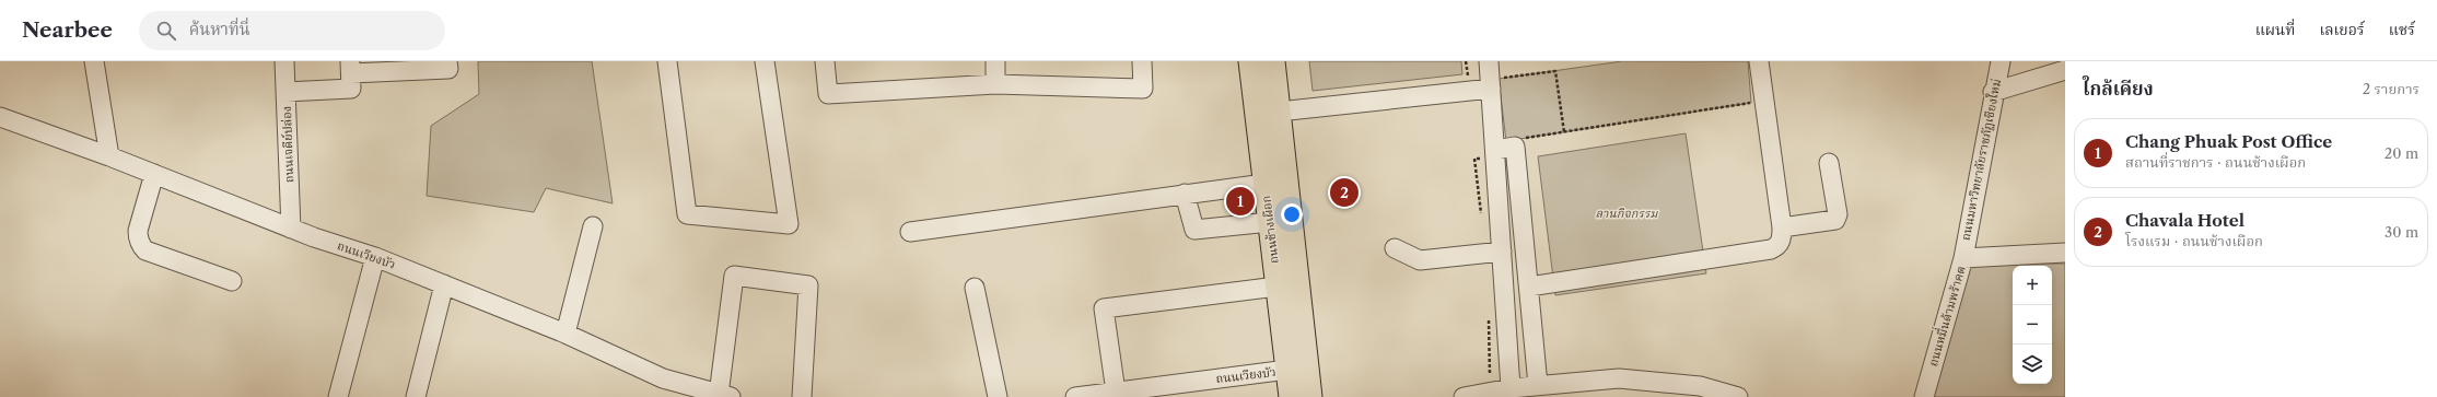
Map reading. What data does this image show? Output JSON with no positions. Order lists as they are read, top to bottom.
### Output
{
  "streets": {
    "main road": ["ถนนช้างเผือก"],
    "street": [
      "ถนนเจดีย์ปล่อง",
      "ถนนมหาวิทยาลัยราชภัฏเชียงใหม่",
      "ถนนเวียงบัว",
      "ถนนหมื่่นด้ามพร้าคต"
    ]
  },
  "crossings": [
    ["ถนนเจดีย์ปล่อง", "ถนนเวียงบัว"],
    ["ถนนมหาวิทยาลัยราชภัฏเชียงใหม่", "ถนนหมื่่นด้ามพร้าคต"],
    ["ถนนช้างเผือก", "ถนนเวียงบัว"]
  ],
  "parks": ["ลานกิจกรรม"],
  "page": {
    "header": "Nearbee",
    "search": "ค้นหาที่นี่",
    "nav": ["แผนที่", "เลเยอร์", "แชร์"],
    "heading": ["ใกล้เคียง", "2 รายการ"],
    "list": [
      {
        "mark": "1",
        "name": "Chang Phuak Post Office",
        "note": "สถานที่ราชการ · ถนนช้างเผือก",
        "value": "20 m"
      },
      {
        "mark": "2",
        "name": "Chavala Hotel",
        "note": "โรงแรม · ถนนช้างเผือก",
        "value": "30 m"
      }
    ],
    "pins": ["2", "1"],
    "map_buttons": ["+", "−"]
  }
}
